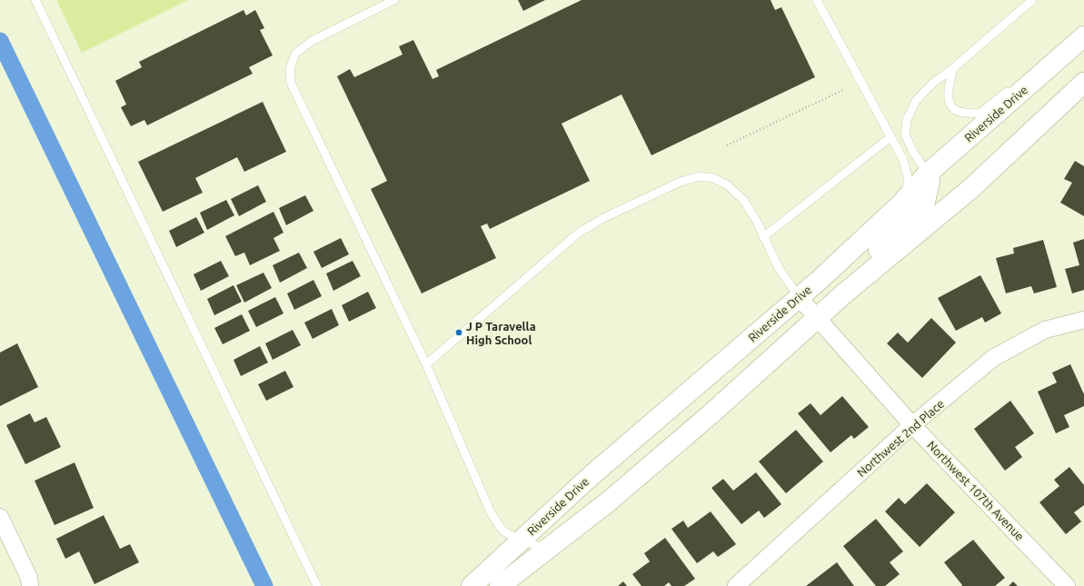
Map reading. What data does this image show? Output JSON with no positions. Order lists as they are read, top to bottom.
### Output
{
  "streets": {
    "street": ["Riverside Drive", "Northwest 2nd Place", "Northwest 107th Avenue"]
  },
  "crossings": [
    ["Riverside Drive", "Northwest 107th Avenue"],
    ["Northwest 2nd Place", "Northwest 107th Avenue"]
  ],
  "places": ["J P Taravella High School"]
}
